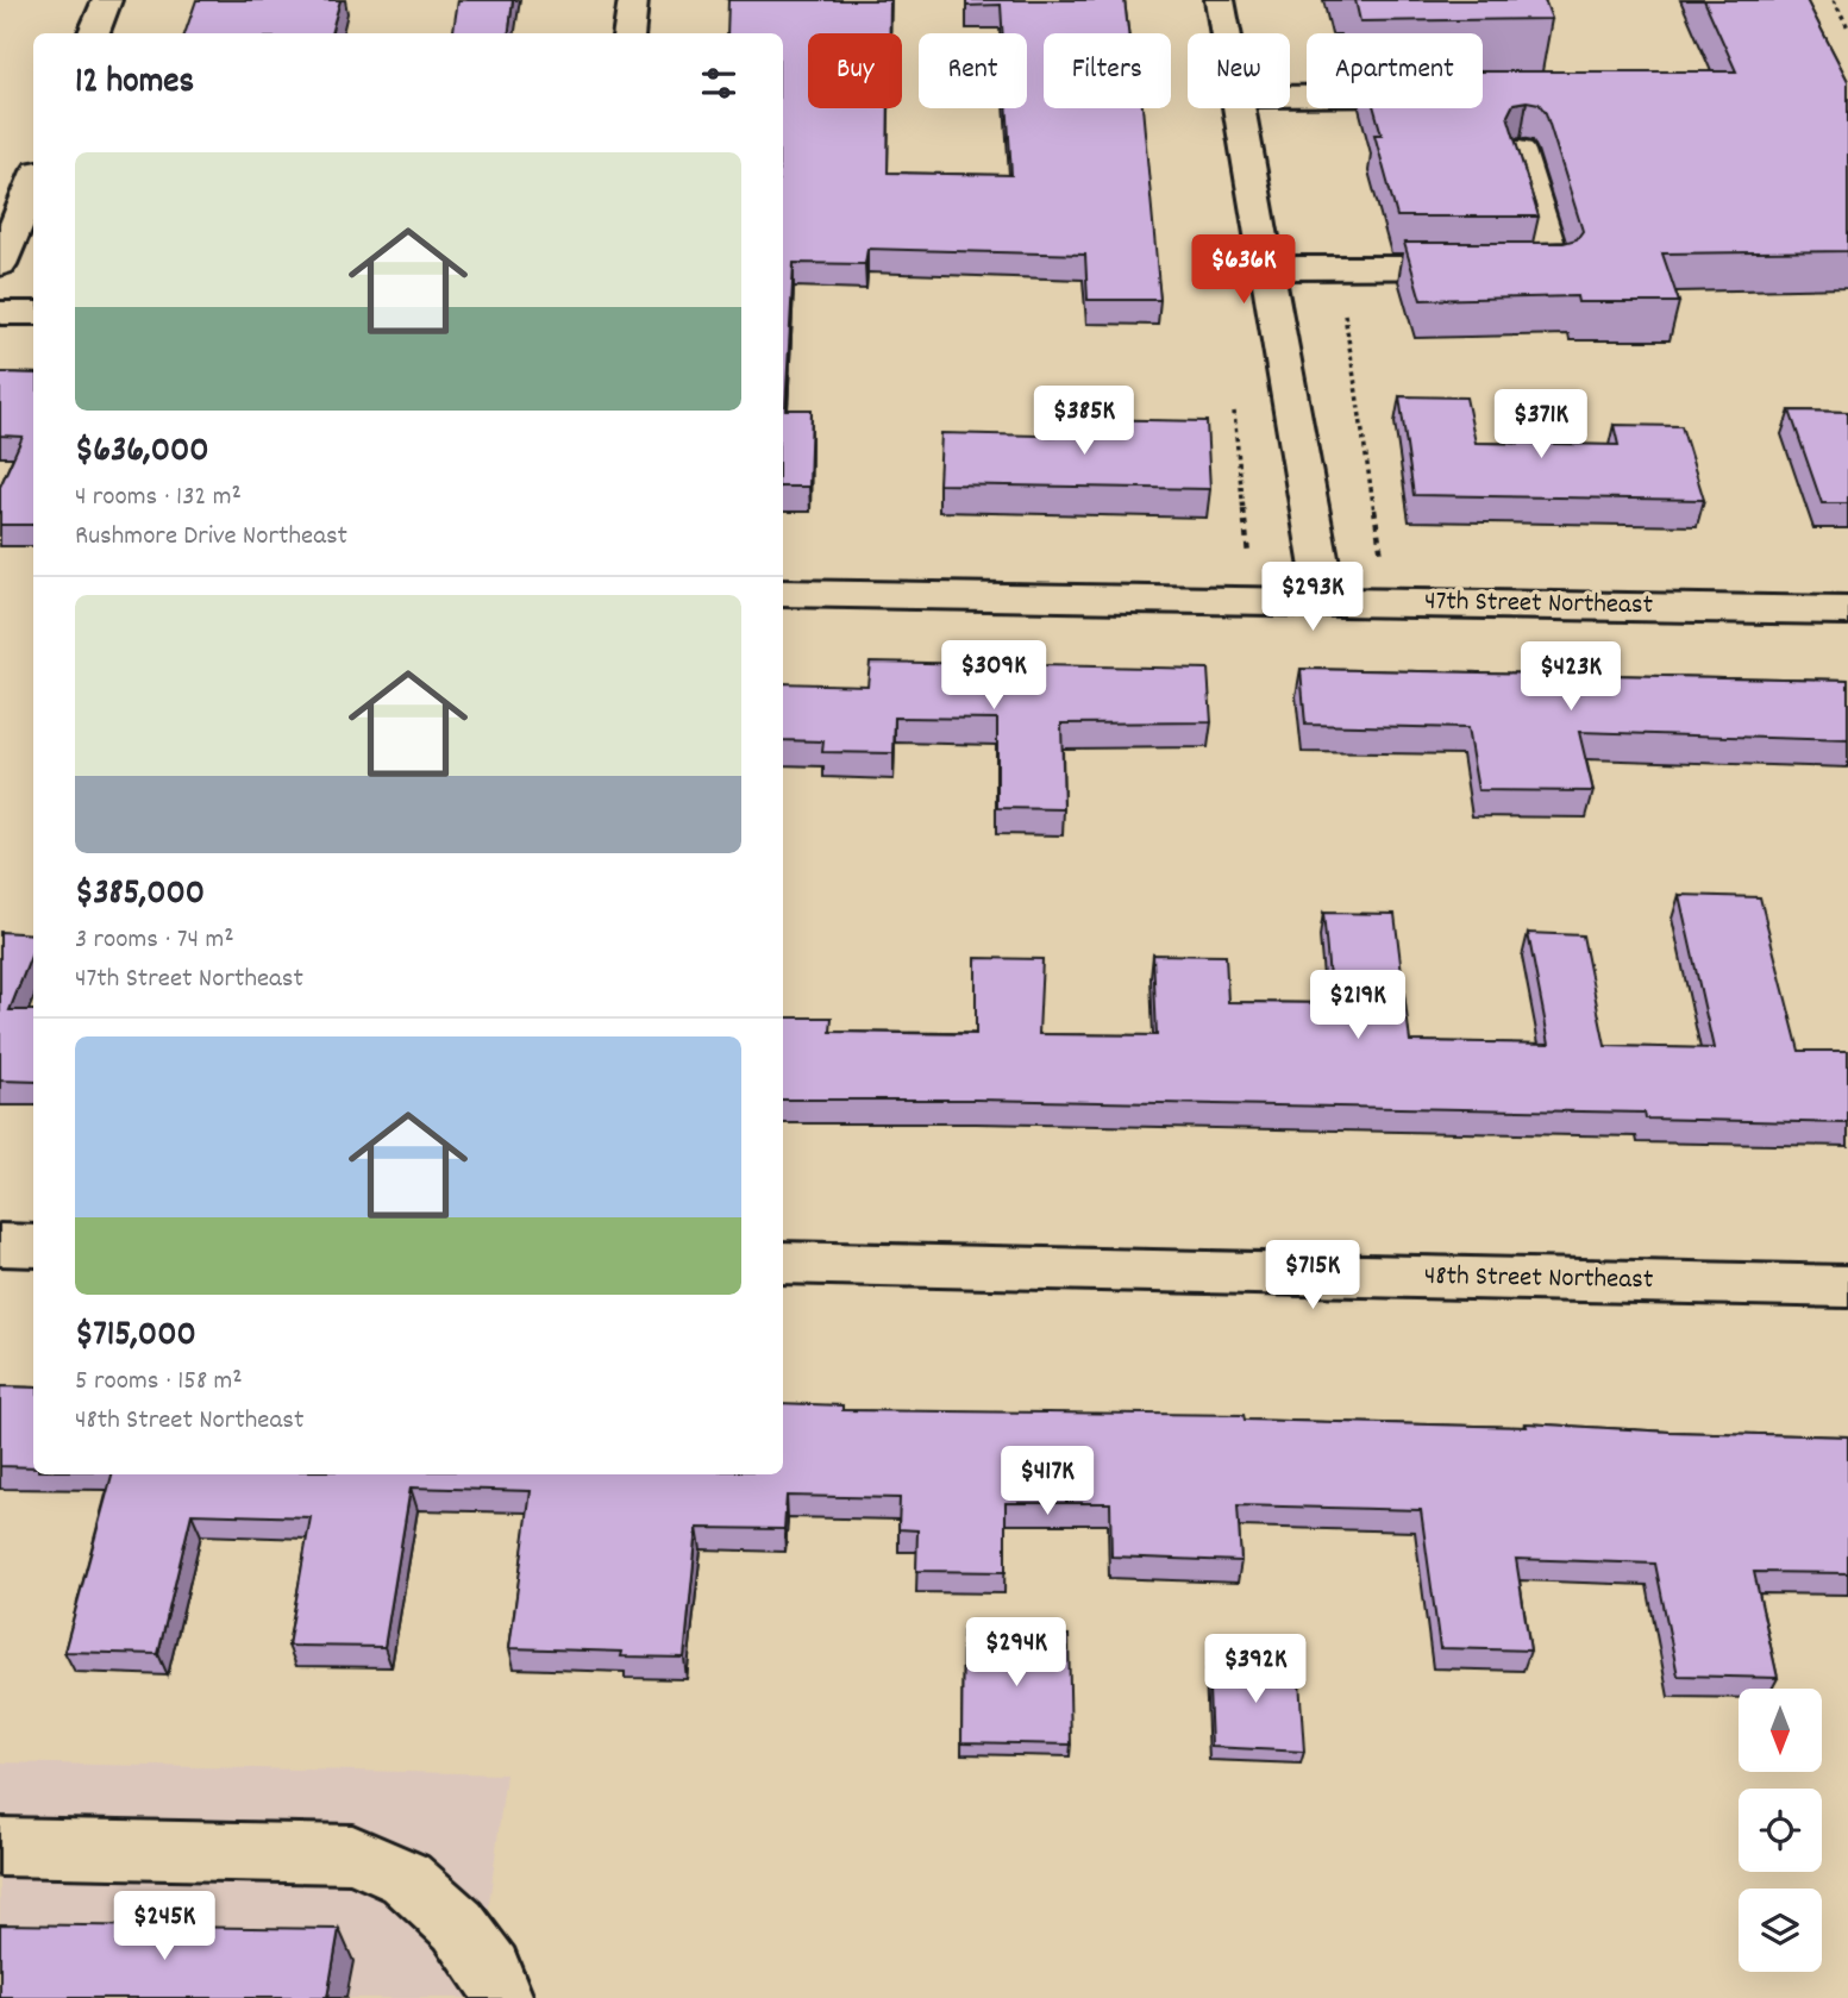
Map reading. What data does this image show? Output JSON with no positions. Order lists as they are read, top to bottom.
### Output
{
  "streets": {
    "street": ["47th Street Northeast", "48th Street Northeast"]
  },
  "north": "bottom",
  "page": {
    "chip": [
      "Buy",
      "Rent",
      "Filters",
      "New",
      "Apartment"
    ],
    "heading": "12 homes",
    "list": [
      {
        "name": "$636,000",
        "note": "4 rooms · 132 m² · Rushmore Drive Northeast"
      },
      {
        "name": "$385,000",
        "note": "3 rooms · 74 m² · 47th Street Northeast"
      },
      {
        "name": "$715,000",
        "note": "5 rooms · 158 m² · 48th Street Northeast"
      }
    ],
    "price": [
      "$636K",
      "$385K",
      "$371K",
      "$293K",
      "$309K",
      "$423K",
      "$219K",
      "$715K",
      "$417K",
      "$294K",
      "$392K",
      "$245K"
    ]
  }
}
